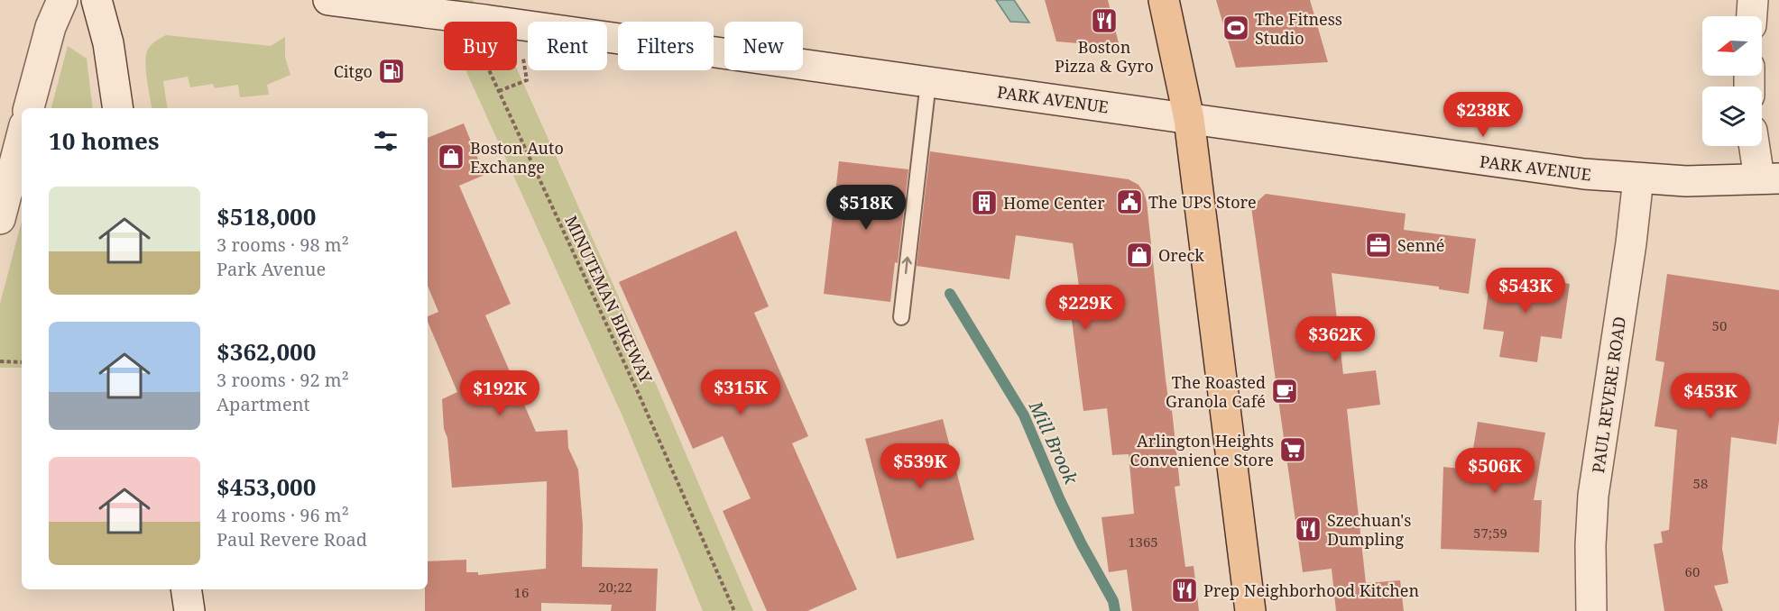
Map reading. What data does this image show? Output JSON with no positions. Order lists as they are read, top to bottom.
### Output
{
  "streets": {
    "main road": ["PARK AVENUE", "PAUL REVERE ROAD"],
    "path": ["MINUTEMAN BIKEWAY"]
  },
  "crossings": [
    ["PARK AVENUE", "PAUL REVERE ROAD"]
  ],
  "water": ["Mill Brook"],
  "places": {
    "restaurant": ["Boston Pizza & Gyro", "Szechuan's Dumpling", "Prep Neighborhood Kitchen"],
    "sports": ["The Fitness Studio"],
    "fuel station": ["Citgo"],
    "shop": ["Boston Auto Exchange", "Oreck"],
    "public building": ["The UPS Store"],
    "building": ["Home Center"],
    "office": ["Senné"],
    "cafe": ["The Roasted Granola Café"],
    "supermarket": ["Arlington Heights Convenience Store"]
  },
  "house_numbers": [
    "50",
    "58",
    "57;59",
    "1365",
    "60",
    "20;22",
    "16"
  ],
  "north": "left",
  "page": {
    "chip": [
      "Buy",
      "Rent",
      "Filters",
      "New"
    ],
    "price": [
      "$238K",
      "$518K",
      "$543K",
      "$229K",
      "$362K",
      "$315K",
      "$192K",
      "$453K",
      "$539K",
      "$506K"
    ],
    "heading": "10 homes",
    "list": [
      {
        "name": "$518,000",
        "note": "3 rooms · 98 m² · Park Avenue"
      },
      {
        "name": "$362,000",
        "note": "3 rooms · 92 m² · Apartment"
      },
      {
        "name": "$453,000",
        "note": "4 rooms · 96 m² · Paul Revere Road"
      }
    ]
  }
}
